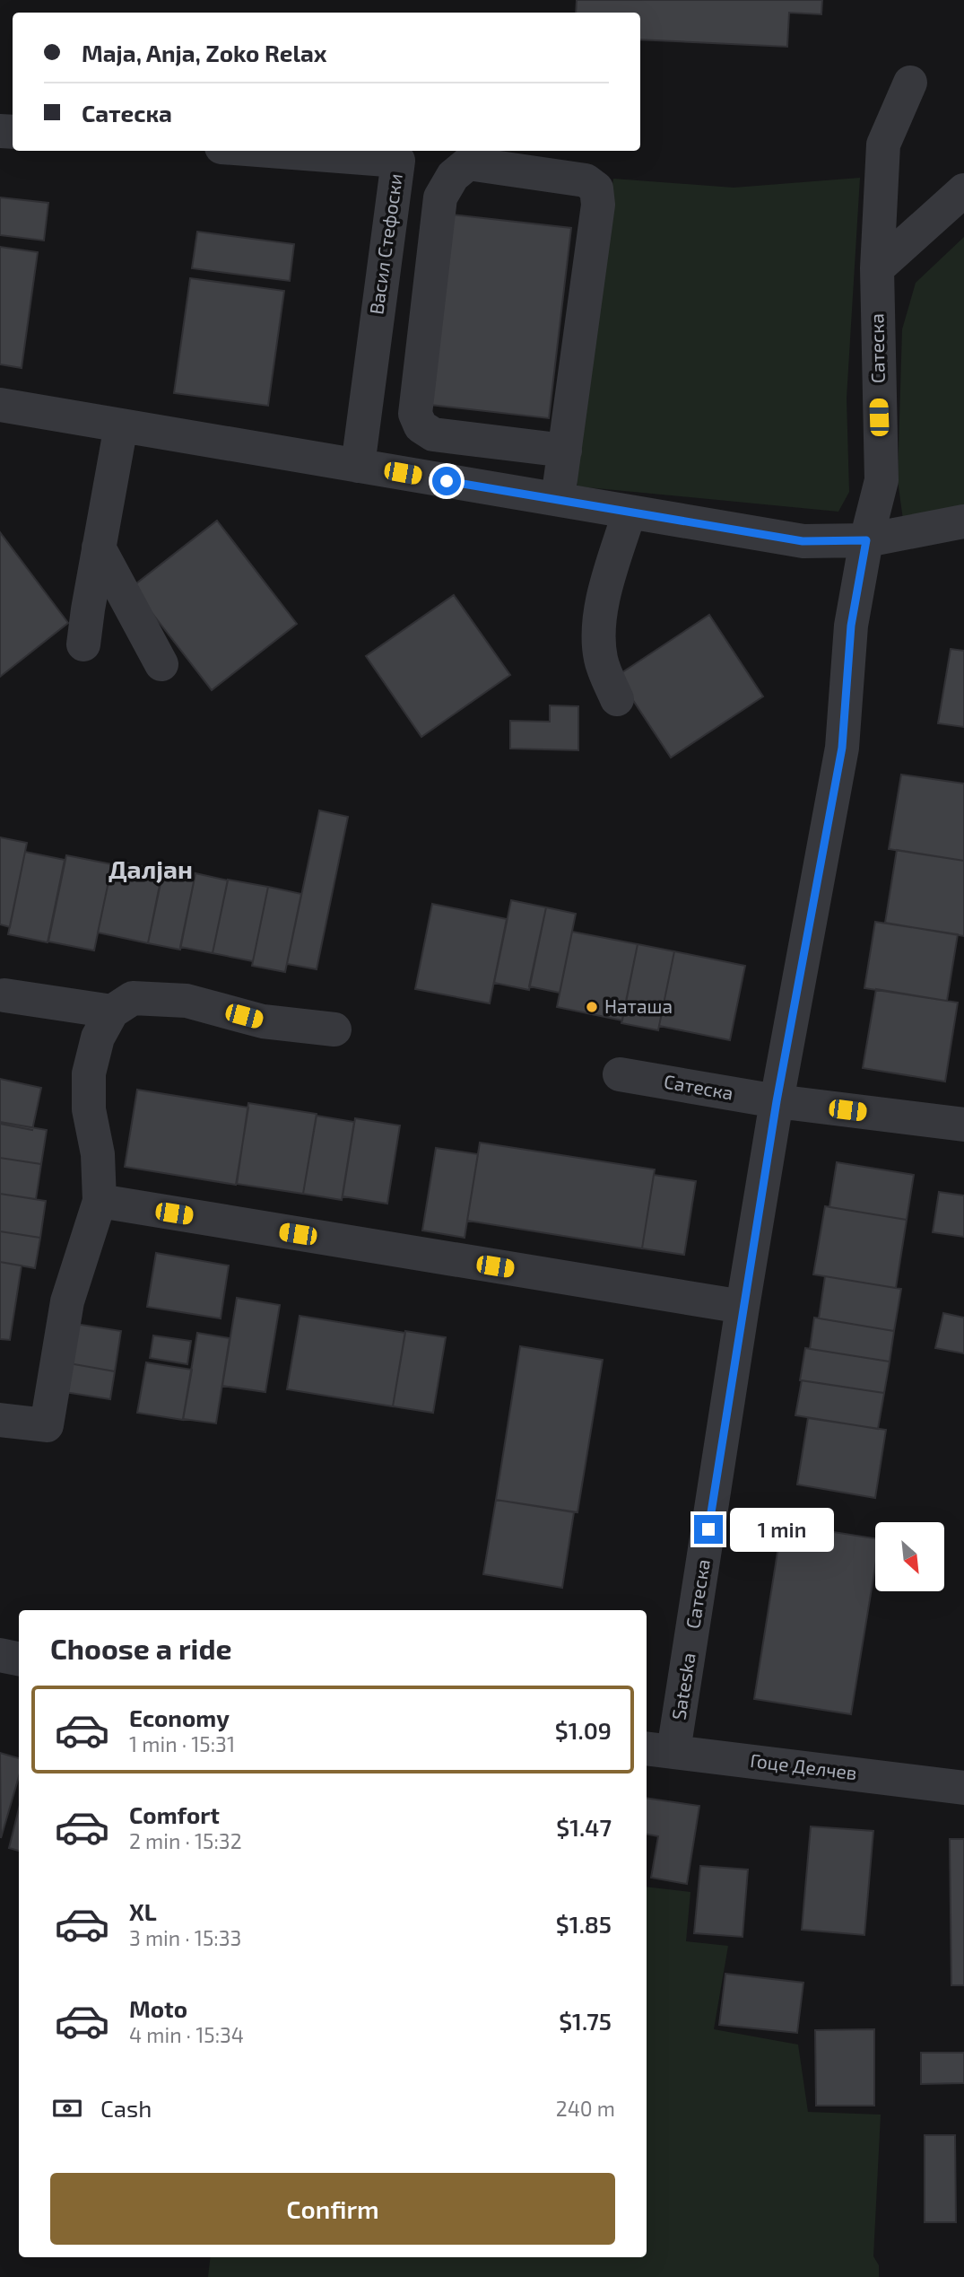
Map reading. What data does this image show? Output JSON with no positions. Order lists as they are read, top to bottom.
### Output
{
  "streets": {
    "street": [
      "Васил Стефоски",
      "Сатеска",
      "Sateska",
      "Гоце Делчев"
    ]
  },
  "crossings": [
    ["Сатеска", "Sateska"],
    ["Сатеска", "Гоце Делчев"],
    ["Sateska", "Гоце Делчев"]
  ],
  "districts": ["Далјан"],
  "places": ["Наташа"],
  "north": "bottom right",
  "page": {
    "banner": ["Maja, Anja, Zoko Relax", "Сатеска"],
    "bubble": "1 min",
    "heading": "Choose a ride",
    "list": [
      {
        "name": "Economy",
        "note": "1 min · 15:31",
        "value": "$1.09"
      },
      {
        "name": "Comfort",
        "note": "2 min · 15:32",
        "value": "$1.47"
      },
      {
        "name": "XL",
        "note": "3 min · 15:33",
        "value": "$1.85"
      },
      {
        "name": "Moto",
        "note": "4 min · 15:34",
        "value": "$1.75"
      }
    ],
    "pay": ["Cash", "240 m"],
    "buttons": "Confirm"
  }
}
